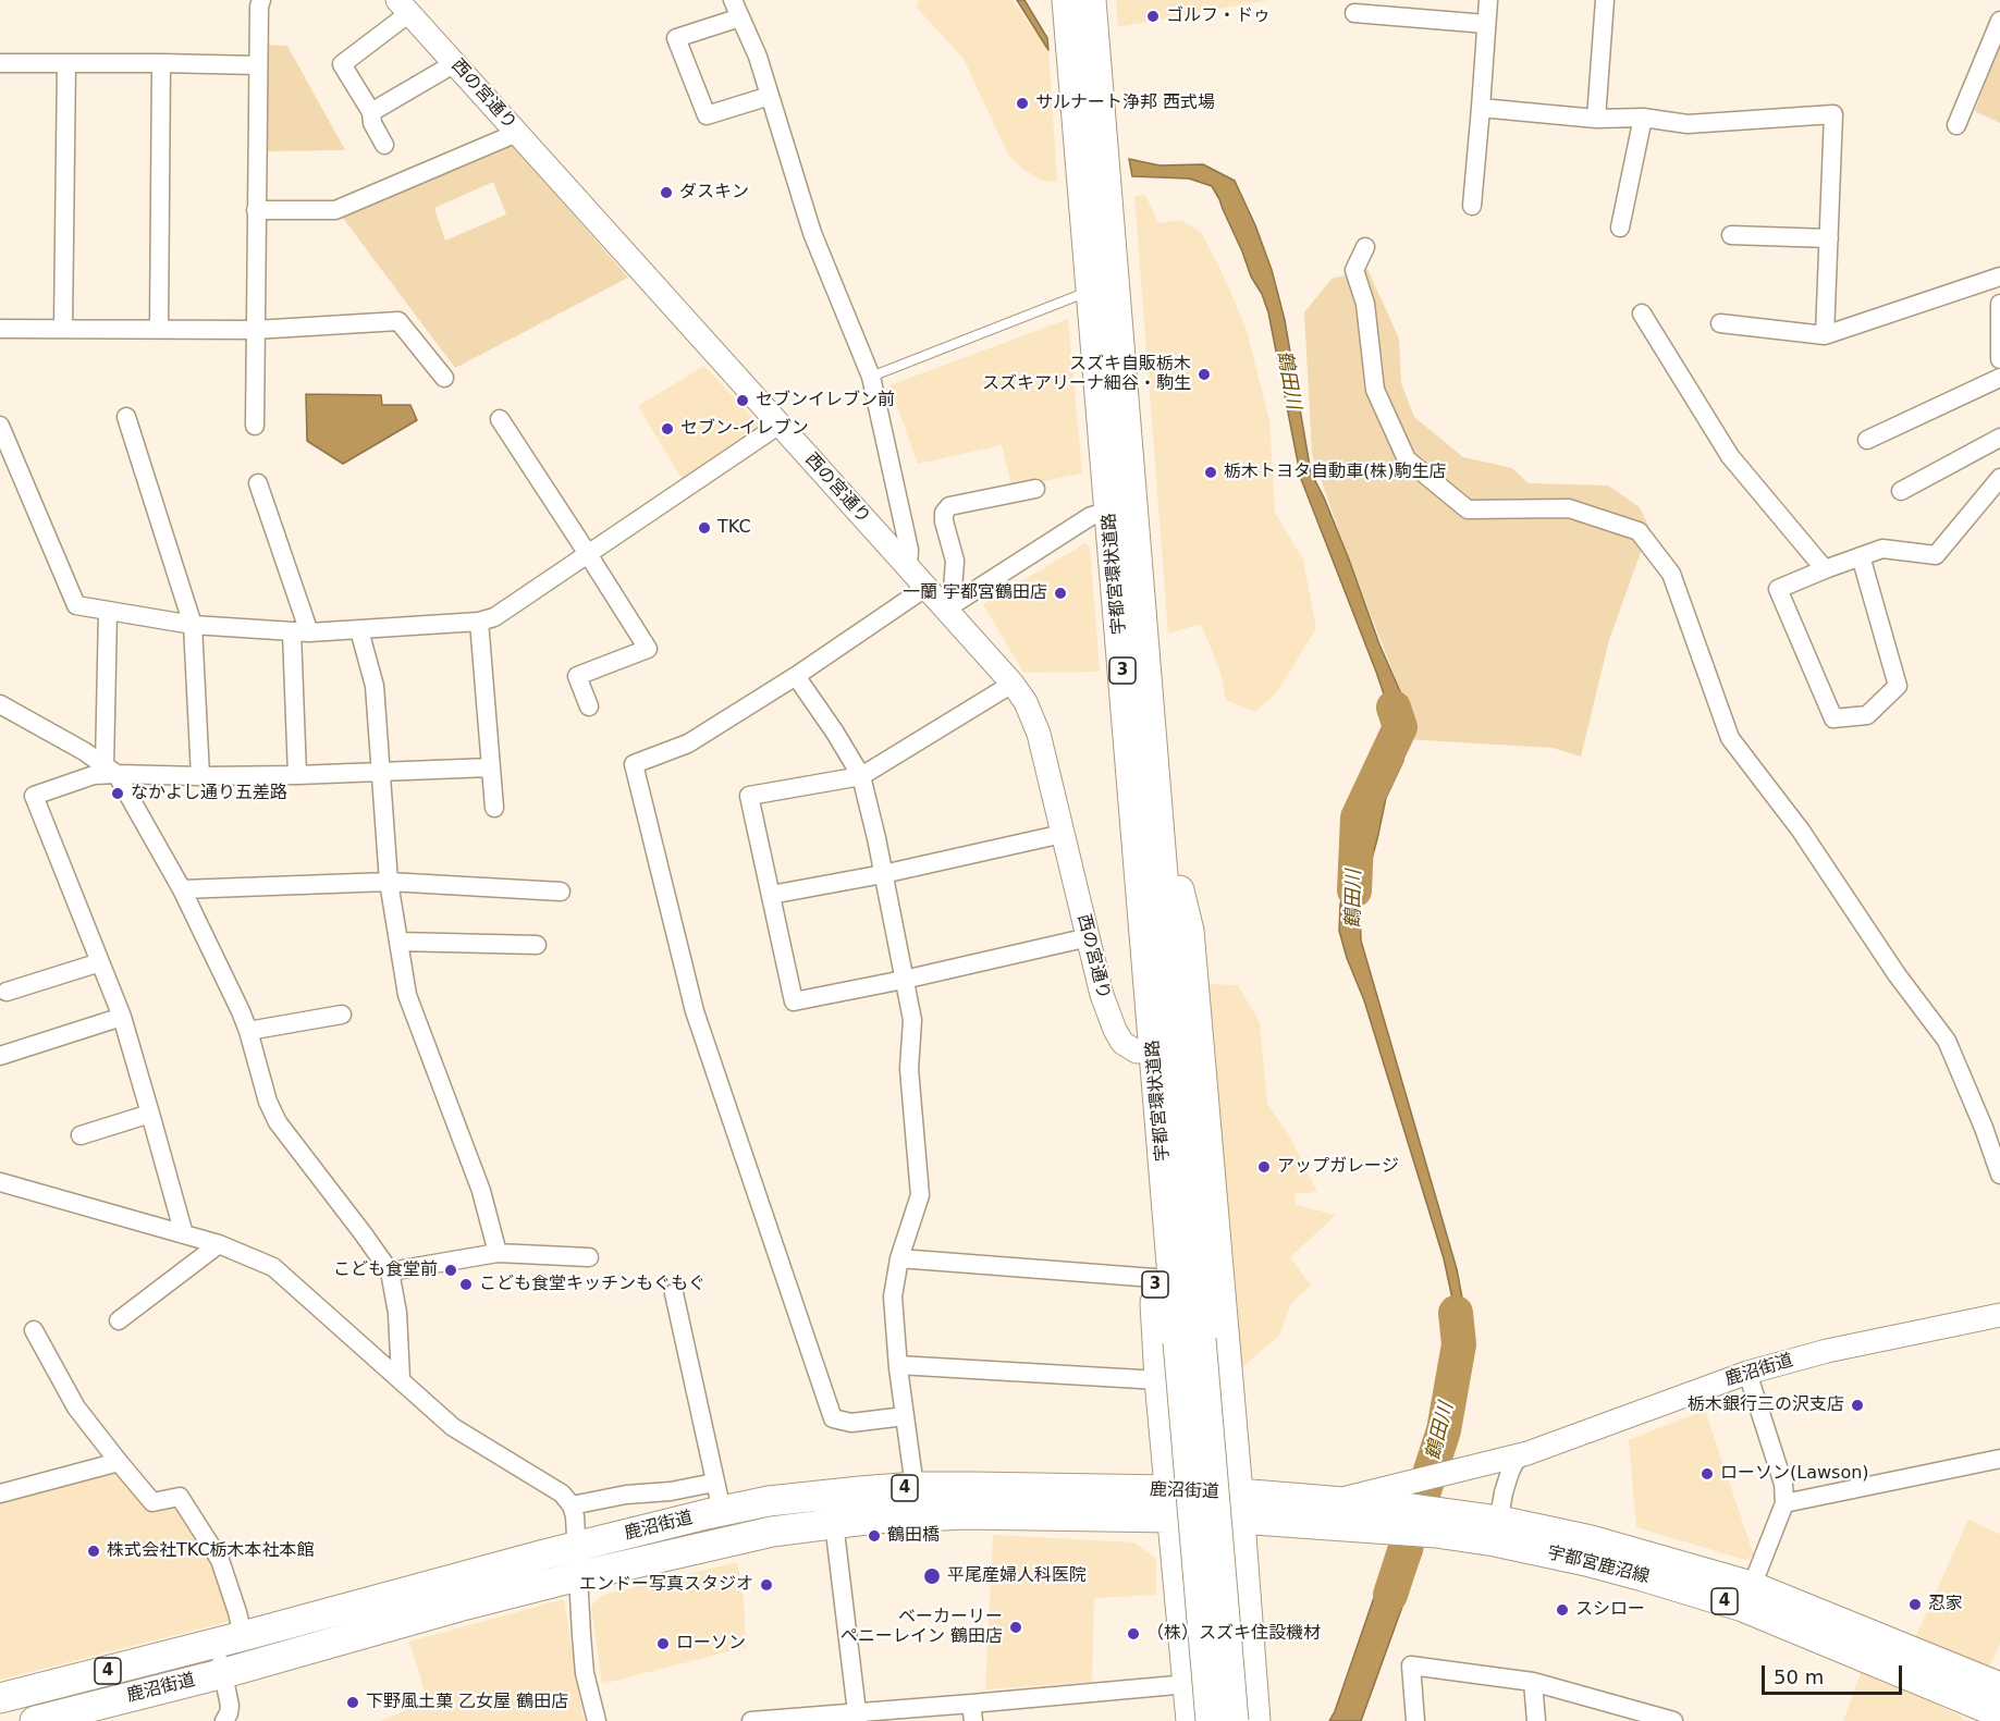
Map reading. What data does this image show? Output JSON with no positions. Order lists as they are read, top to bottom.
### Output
{
  "streets": {
    "main road": [
      "宇都宮環状道路",
      "3",
      "鹿沼街道",
      "4",
      "宇都宮鹿沼線"
    ],
    "street": ["西の宮通り"]
  },
  "crossings": [
    ["西の宮通り", "3"],
    ["宇都宮環状道路", "3"],
    ["3", "鹿沼街道"],
    ["3", "宇都宮鹿沼線"],
    ["鹿沼街道", "宇都宮鹿沼線"]
  ],
  "water": ["鶴田川"],
  "places": [
    "ゴルフ・ドゥ",
    "サルナート浄邦 西式場",
    "ダスキン",
    "スズキ自販栃木 スズキアリーナ細谷・駒生",
    "セブンイレブン前",
    "セブン-イレブン",
    "栃木トヨタ自動車(株)駒生店",
    "TKC",
    "一蘭 宇都宮鶴田店",
    "なかよし通り五差路",
    "アップガレージ",
    "こども食堂前",
    "こども食堂キッチンもぐもぐ",
    "栃木銀行三の沢支店",
    "ローソン(Lawson)",
    "鶴田橋",
    "株式会社TKC栃木本社本館",
    "平尾産婦人科医院",
    "エンドー写真スタジオ",
    "忍家",
    "スシロー",
    "ベーカーリー ペニーレイン 鶴田店",
    "（株）スズキ住設機材",
    "ローソン",
    "下野風土菓 乙女屋 鶴田店"
  ],
  "scale_bar": "50 m"
}
